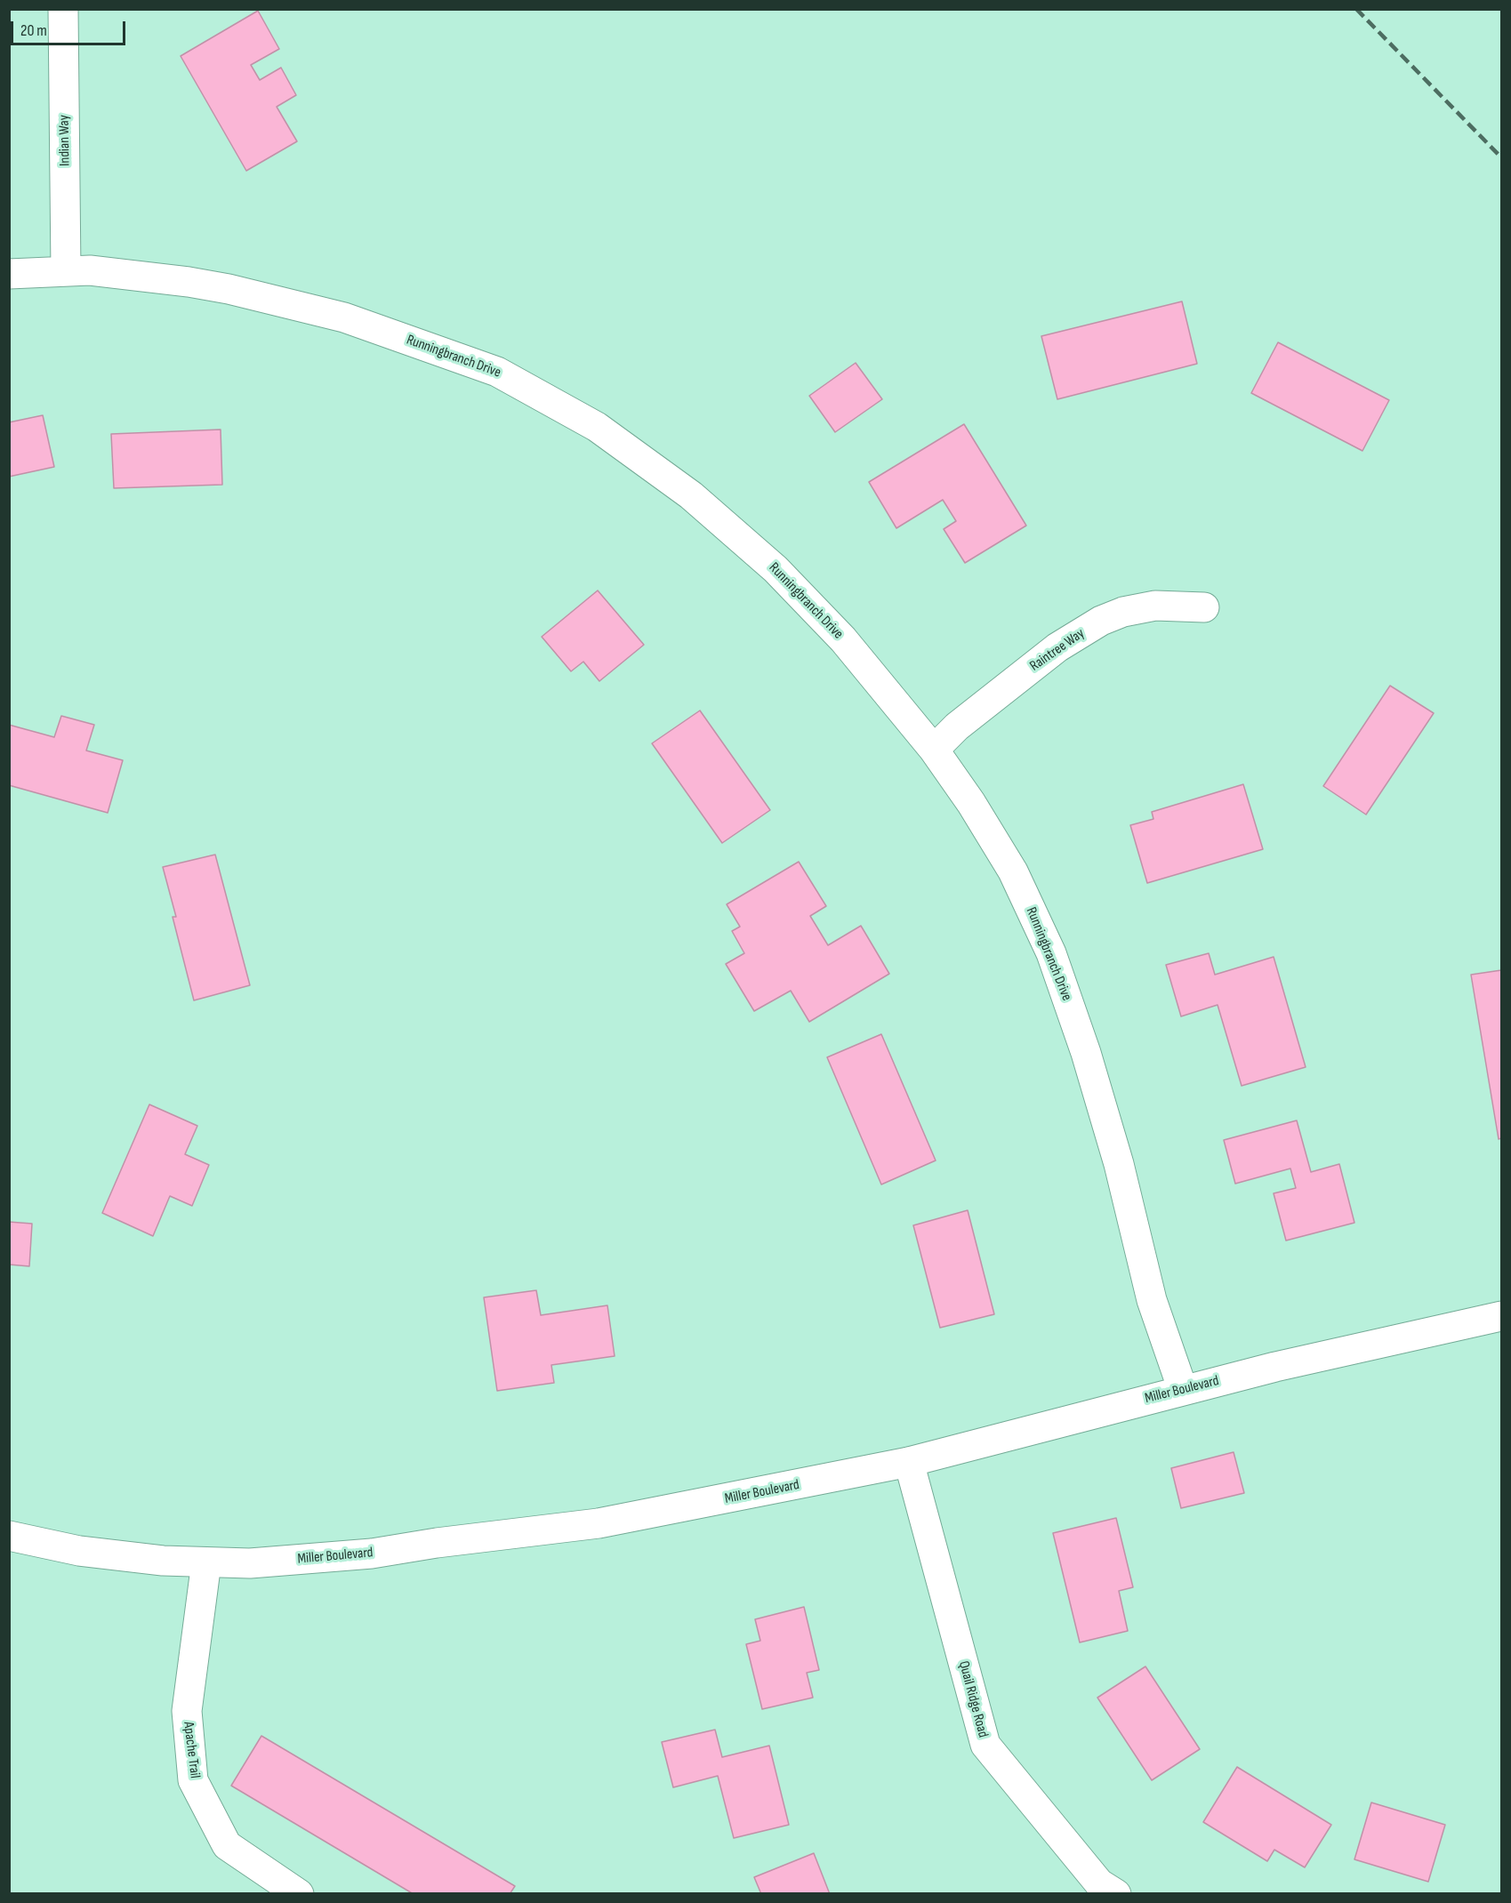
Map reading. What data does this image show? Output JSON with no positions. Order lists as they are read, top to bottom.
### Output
{
  "streets": {
    "street": [
      "Indian Way",
      "Runningbranch Drive",
      "Raintree Way",
      "Miller Boulevard",
      "Quail Ridge Road",
      "Apache Trail"
    ]
  },
  "crossings": [
    ["Indian Way", "Runningbranch Drive"],
    ["Runningbranch Drive", "Raintree Way"],
    ["Runningbranch Drive", "Miller Boulevard"],
    ["Miller Boulevard", "Quail Ridge Road"],
    ["Miller Boulevard", "Apache Trail"]
  ],
  "scale_bar": "20 m"
}
